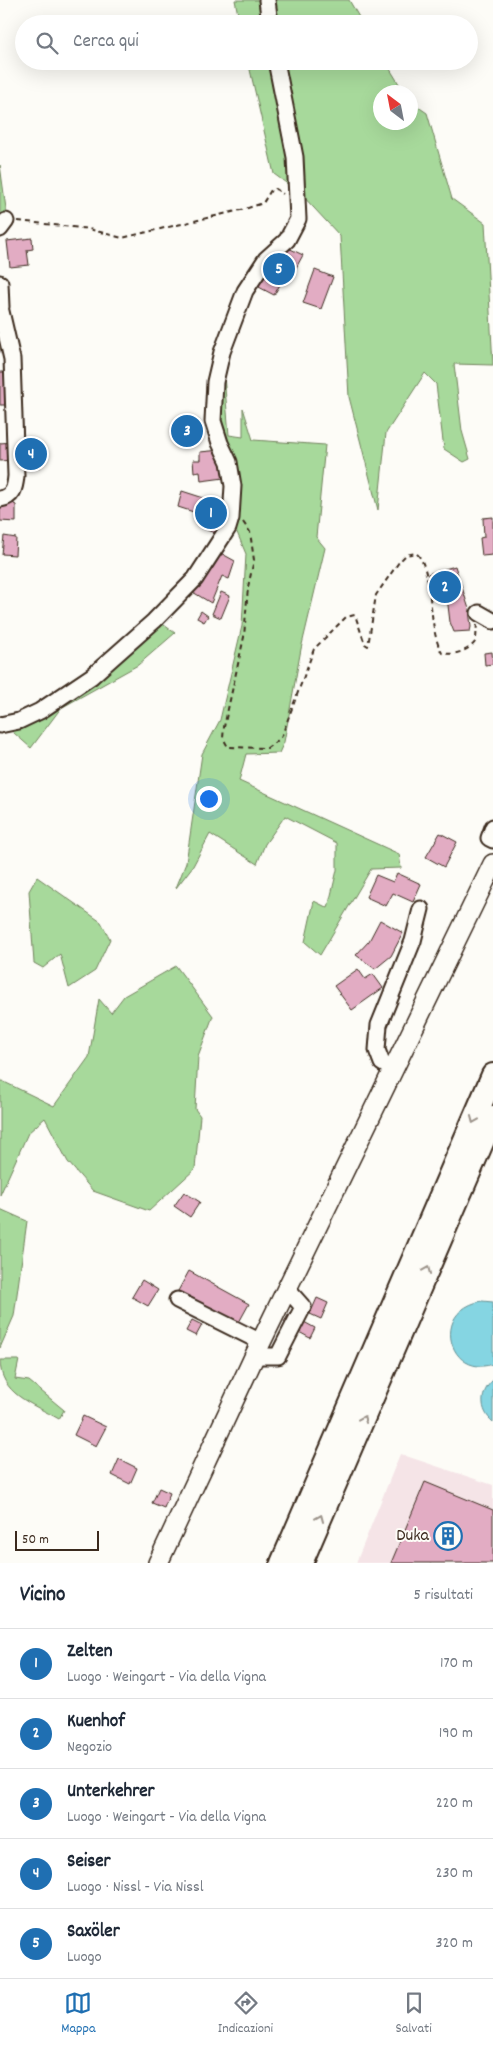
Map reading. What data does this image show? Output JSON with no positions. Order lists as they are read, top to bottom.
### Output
{
  "places": {
    "building": ["Duka"]
  },
  "scale_bar": "50 m",
  "north": "top left",
  "page": {
    "search": "Cerca qui",
    "pins": [
      "5",
      "3",
      "4",
      "1",
      "2"
    ],
    "scale": "50 m",
    "heading": ["Vicino", "5 risultati"],
    "list": [
      {
        "mark": "1",
        "name": "Zelten",
        "note": "Luogo · Weingart - Via della Vigna",
        "value": "170 m"
      },
      {
        "mark": "2",
        "name": "Kuenhof",
        "note": "Negozio",
        "value": "190 m"
      },
      {
        "mark": "3",
        "name": "Unterkehrer",
        "note": "Luogo · Weingart - Via della Vigna",
        "value": "220 m"
      },
      {
        "mark": "4",
        "name": "Seiser",
        "note": "Luogo · Nissl - Via Nissl",
        "value": "230 m"
      },
      {
        "mark": "5",
        "name": "Saxöler",
        "note": "Luogo",
        "value": "320 m"
      }
    ],
    "nav": ["Mappa", "Indicazioni", "Salvati"]
  }
}
